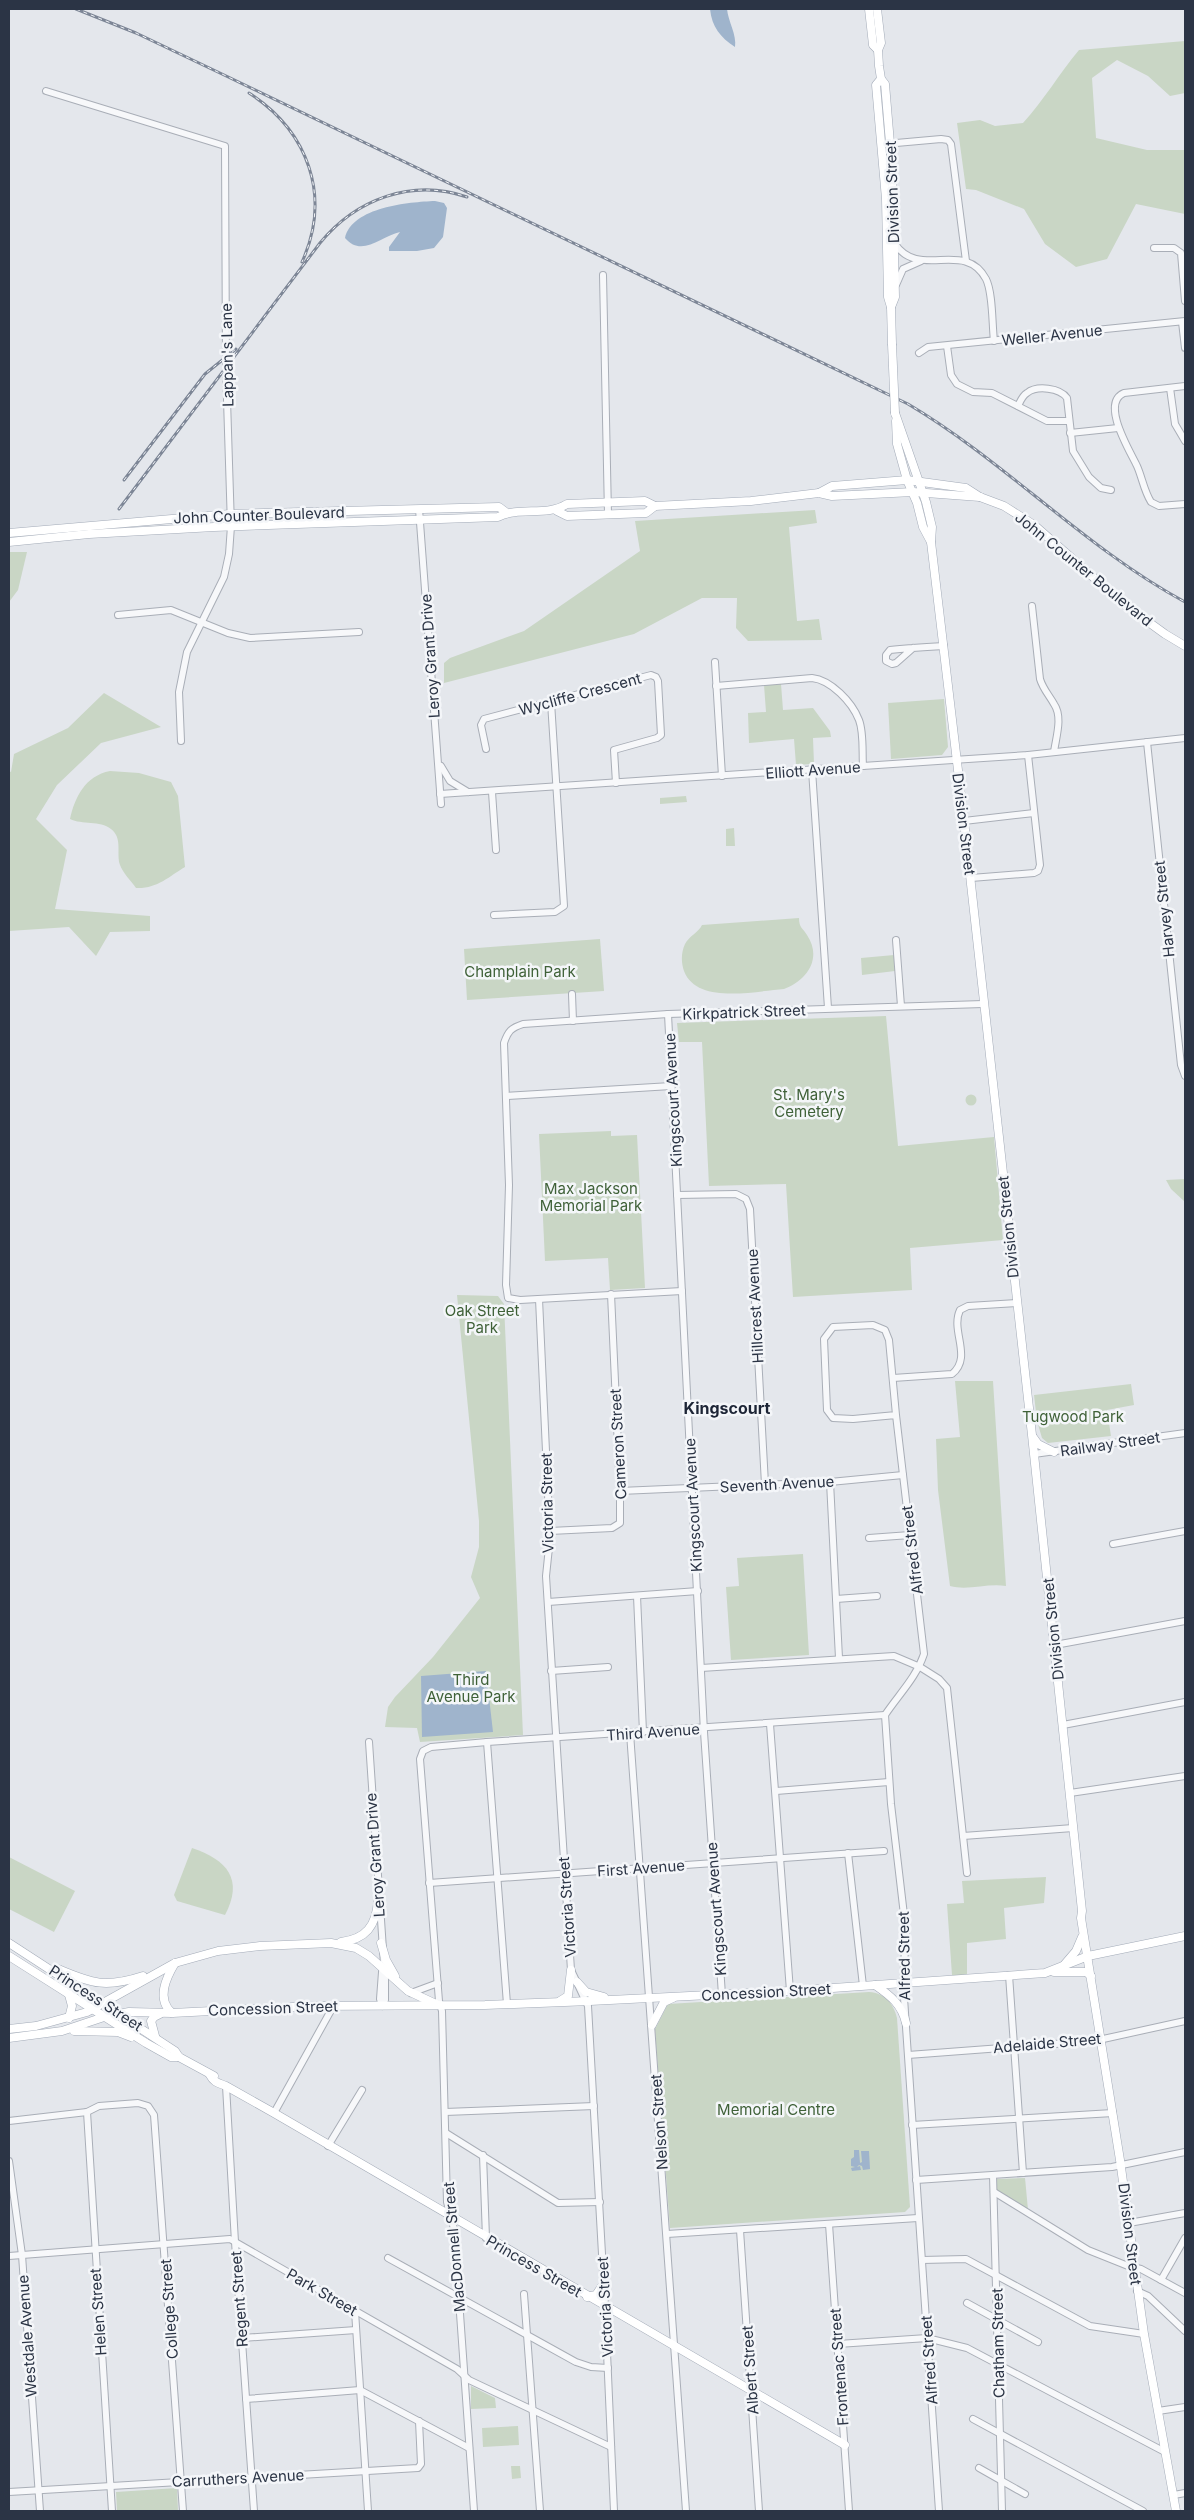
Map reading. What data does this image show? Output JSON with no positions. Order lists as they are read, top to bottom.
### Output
{
  "streets": {
    "main road": [
      "Division Street",
      "John Counter Boulevard",
      "Concession Street",
      "Princess Street"
    ],
    "street": [
      "Weller Avenue",
      "Lappan's Lane",
      "Leroy Grant Drive",
      "Wycliffe Crescent",
      "Elliott Avenue",
      "Harvey Street",
      "Kirkpatrick Street",
      "Kingscourt Avenue",
      "Hillcrest Avenue",
      "Cameron Street",
      "Railway Street",
      "Seventh Avenue",
      "Victoria Street",
      "Alfred Street",
      "Third Avenue",
      "First Avenue",
      "Adelaide Street",
      "Nelson Street",
      "MacDonnell Street",
      "Park Street",
      "Regent Street",
      "College Street",
      "Helen Street",
      "Westdale Avenue",
      "Chatham Street",
      "Frontenac Street",
      "Albert Street",
      "Carruthers Avenue"
    ]
  },
  "crossings": [
    ["Division Street", "Elliott Avenue"],
    ["Division Street", "Kirkpatrick Street"],
    ["Division Street", "Railway Street"],
    ["Division Street", "Concession Street"],
    ["Division Street", "Adelaide Street"],
    ["Lappan's Lane", "John Counter Boulevard"],
    ["John Counter Boulevard", "Leroy Grant Drive"],
    ["Leroy Grant Drive", "Elliott Avenue"],
    ["Leroy Grant Drive", "Concession Street"],
    ["Wycliffe Crescent", "Elliott Avenue"],
    ["Elliott Avenue", "Harvey Street"],
    ["Kirkpatrick Street", "Kingscourt Avenue"],
    ["Kingscourt Avenue", "Hillcrest Avenue"],
    ["Kingscourt Avenue", "Seventh Avenue"],
    ["Kingscourt Avenue", "Third Avenue"],
    ["Kingscourt Avenue", "First Avenue"],
    ["Kingscourt Avenue", "Concession Street"],
    ["Hillcrest Avenue", "Seventh Avenue"],
    ["Cameron Street", "Seventh Avenue"],
    ["Cameron Street", "Victoria Street"],
    ["Seventh Avenue", "Alfred Street"],
    ["Victoria Street", "Third Avenue"],
    ["Victoria Street", "First Avenue"],
    ["Victoria Street", "Concession Street"],
    ["Victoria Street", "Princess Street"],
    ["Victoria Street", "Park Street"],
    ["Alfred Street", "Third Avenue"],
    ["Alfred Street", "Concession Street"],
    ["Alfred Street", "Adelaide Street"],
    ["Third Avenue", "Nelson Street"],
    ["Third Avenue", "MacDonnell Street"],
    ["First Avenue", "Nelson Street"],
    ["First Avenue", "MacDonnell Street"],
    ["Concession Street", "Princess Street"],
    ["Concession Street", "Nelson Street"],
    ["Concession Street", "MacDonnell Street"],
    ["Princess Street", "Nelson Street"],
    ["Princess Street", "MacDonnell Street"],
    ["Princess Street", "Regent Street"],
    ["Princess Street", "Frontenac Street"],
    ["Princess Street", "Albert Street"],
    ["MacDonnell Street", "Park Street"],
    ["Park Street", "Regent Street"],
    ["Park Street", "College Street"],
    ["Park Street", "Helen Street"],
    ["Park Street", "Westdale Avenue"],
    ["Regent Street", "Carruthers Avenue"],
    ["College Street", "Helen Street"],
    ["College Street", "Carruthers Avenue"],
    ["Helen Street", "Carruthers Avenue"],
    ["Westdale Avenue", "Carruthers Avenue"]
  ],
  "districts": ["Kingscourt"],
  "parks": [
    "Champlain Park",
    "St. Mary's Cemetery",
    "Max Jackson Memorial Park",
    "Oak Street Park",
    "Tugwood Park",
    "Third Avenue Park",
    "Memorial Centre"
  ]
}
